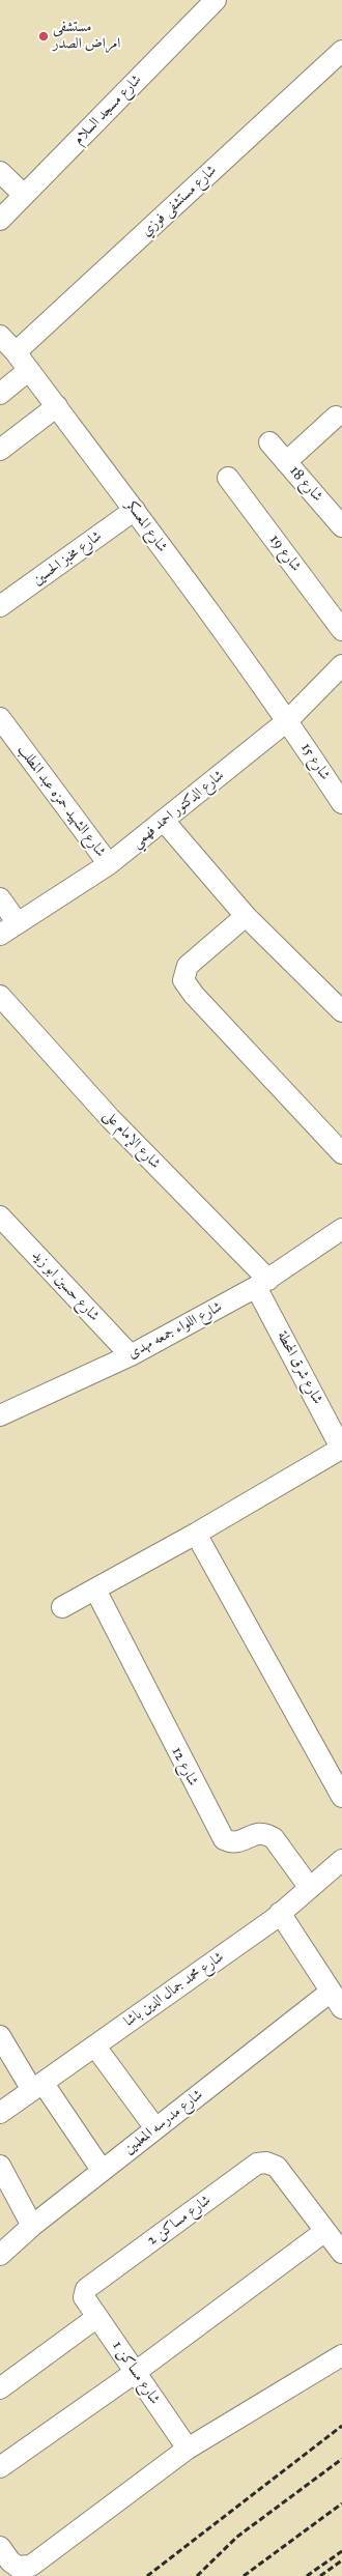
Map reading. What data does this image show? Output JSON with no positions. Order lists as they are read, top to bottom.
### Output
{
  "streets": {
    "street": [
      "شارع مسجد السلام",
      "شارع مستشفى فوزي",
      "شارع 18",
      "شارع المعسكر",
      "شارع 19",
      "شارع مخبز الحسين",
      "شارع 15",
      "شارع الشهيد حمزه عبد المطلب",
      "شارع الدكتور احمد فهمي",
      "شارع الإمام على",
      "شارع حسين ابو زيد",
      "شارع اللواء جمعه مهدى",
      "شارع شرق المحطة",
      "شارع 12",
      "شارع محمد جمال الدين باشا",
      "شارع مدرسه المعلمين",
      "شارع مساكن 2",
      "شارع مساكن 1"
    ]
  },
  "crossings": [
    ["شارع مستشفى فوزي", "شارع المعسكر"],
    ["شارع المعسكر", "شارع مخبز الحسين"],
    ["شارع المعسكر", "شارع 15"],
    ["شارع المعسكر", "شارع الدكتور احمد فهمي"],
    ["شارع 15", "شارع الدكتور احمد فهمي"],
    ["شارع الشهيد حمزه عبد المطلب", "شارع الدكتور احمد فهمي"],
    ["شارع الإمام على", "شارع اللواء جمعه مهدى"],
    ["شارع الإمام على", "شارع شرق المحطة"],
    ["شارع حسين ابو زيد", "شارع اللواء جمعه مهدى"],
    ["شارع اللواء جمعه مهدى", "شارع شرق المحطة"],
    ["شارع 12", "شارع محمد جمال الدين باشا"],
    ["شارع محمد جمال الدين باشا", "شارع مدرسه المعلمين"],
    ["شارع مساكن 2", "شارع مساكن 1"]
  ],
  "places": ["مستشفى امراض الصدر"]
}
